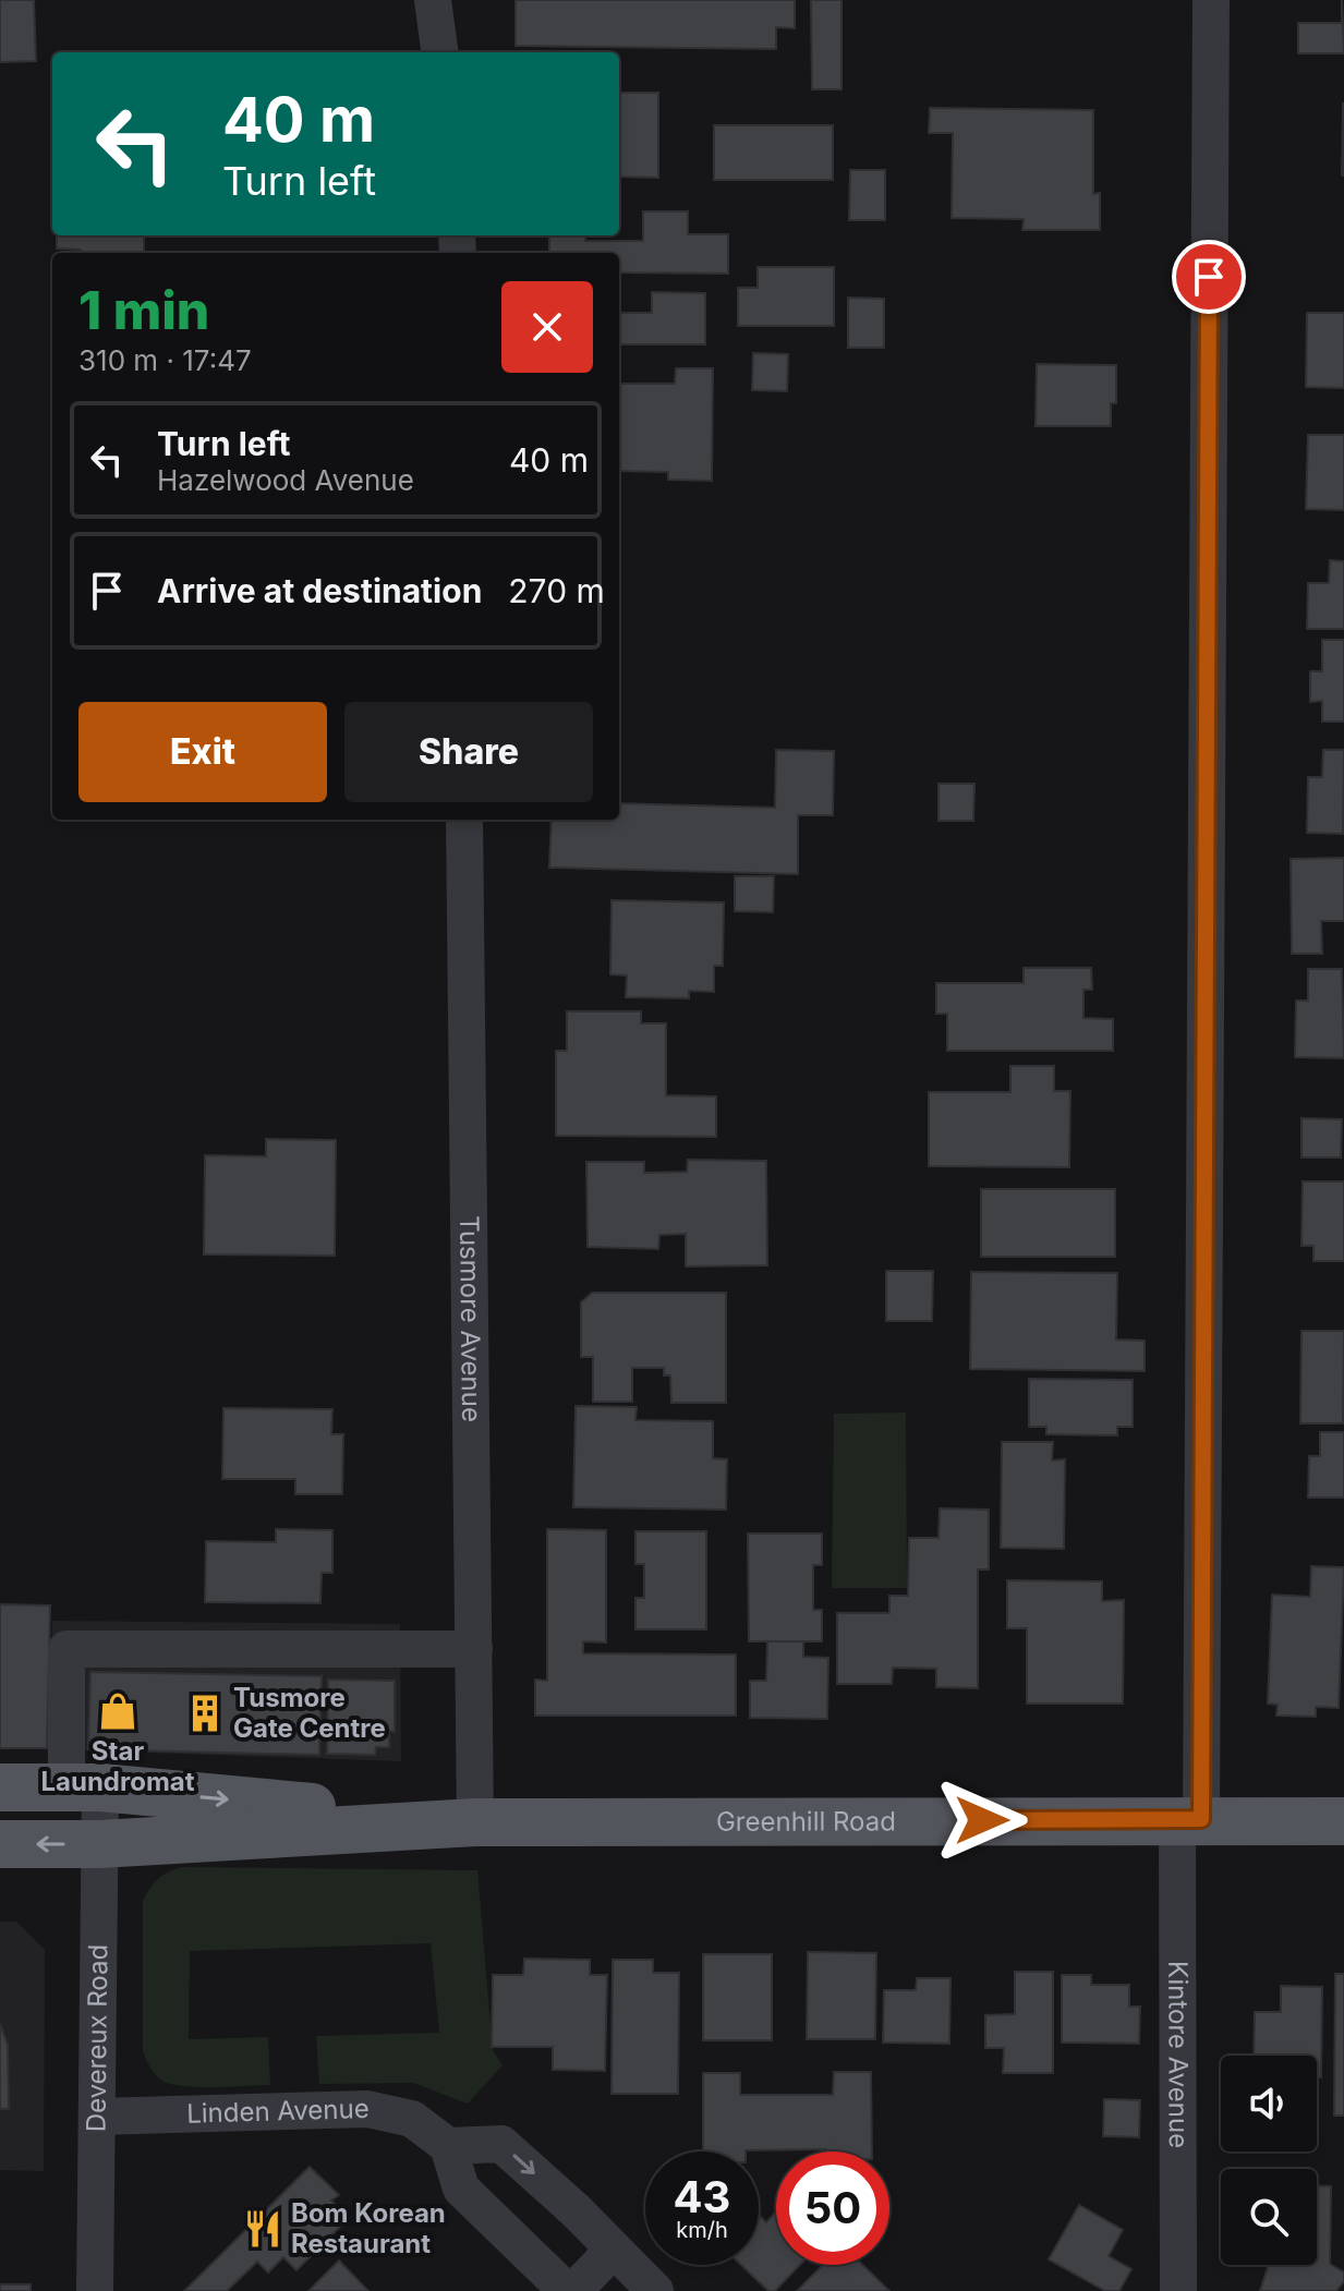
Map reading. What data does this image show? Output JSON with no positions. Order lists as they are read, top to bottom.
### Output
{
  "streets": {
    "main road": ["Greenhill Road"],
    "street": [
      "Tusmore Avenue",
      "Devereux Road",
      "Kintore Avenue",
      "Linden Avenue"
    ]
  },
  "crossings": [
    ["Tusmore Avenue", "Greenhill Road"],
    ["Tusmore Avenue", "Devereux Road"],
    ["Greenhill Road", "Devereux Road"],
    ["Greenhill Road", "Kintore Avenue"],
    ["Devereux Road", "Linden Avenue"]
  ],
  "places": {
    "shop": ["Star Laundromat"],
    "building": ["Tusmore Gate Centre"],
    "restaurant": ["Bom Korean Restaurant"]
  },
  "page": {
    "turn": ["40 m", "Turn left"],
    "heading": ["1 min", "310 m · 17:47"],
    "list": [
      {
        "name": "Turn left",
        "note": "Hazelwood Avenue",
        "value": "40 m"
      },
      {
        "name": "Arrive at destination",
        "value": "270 m"
      }
    ],
    "buttons": ["Exit", "Share"],
    "speed": "43 km/h",
    "limit": "50"
  }
}
